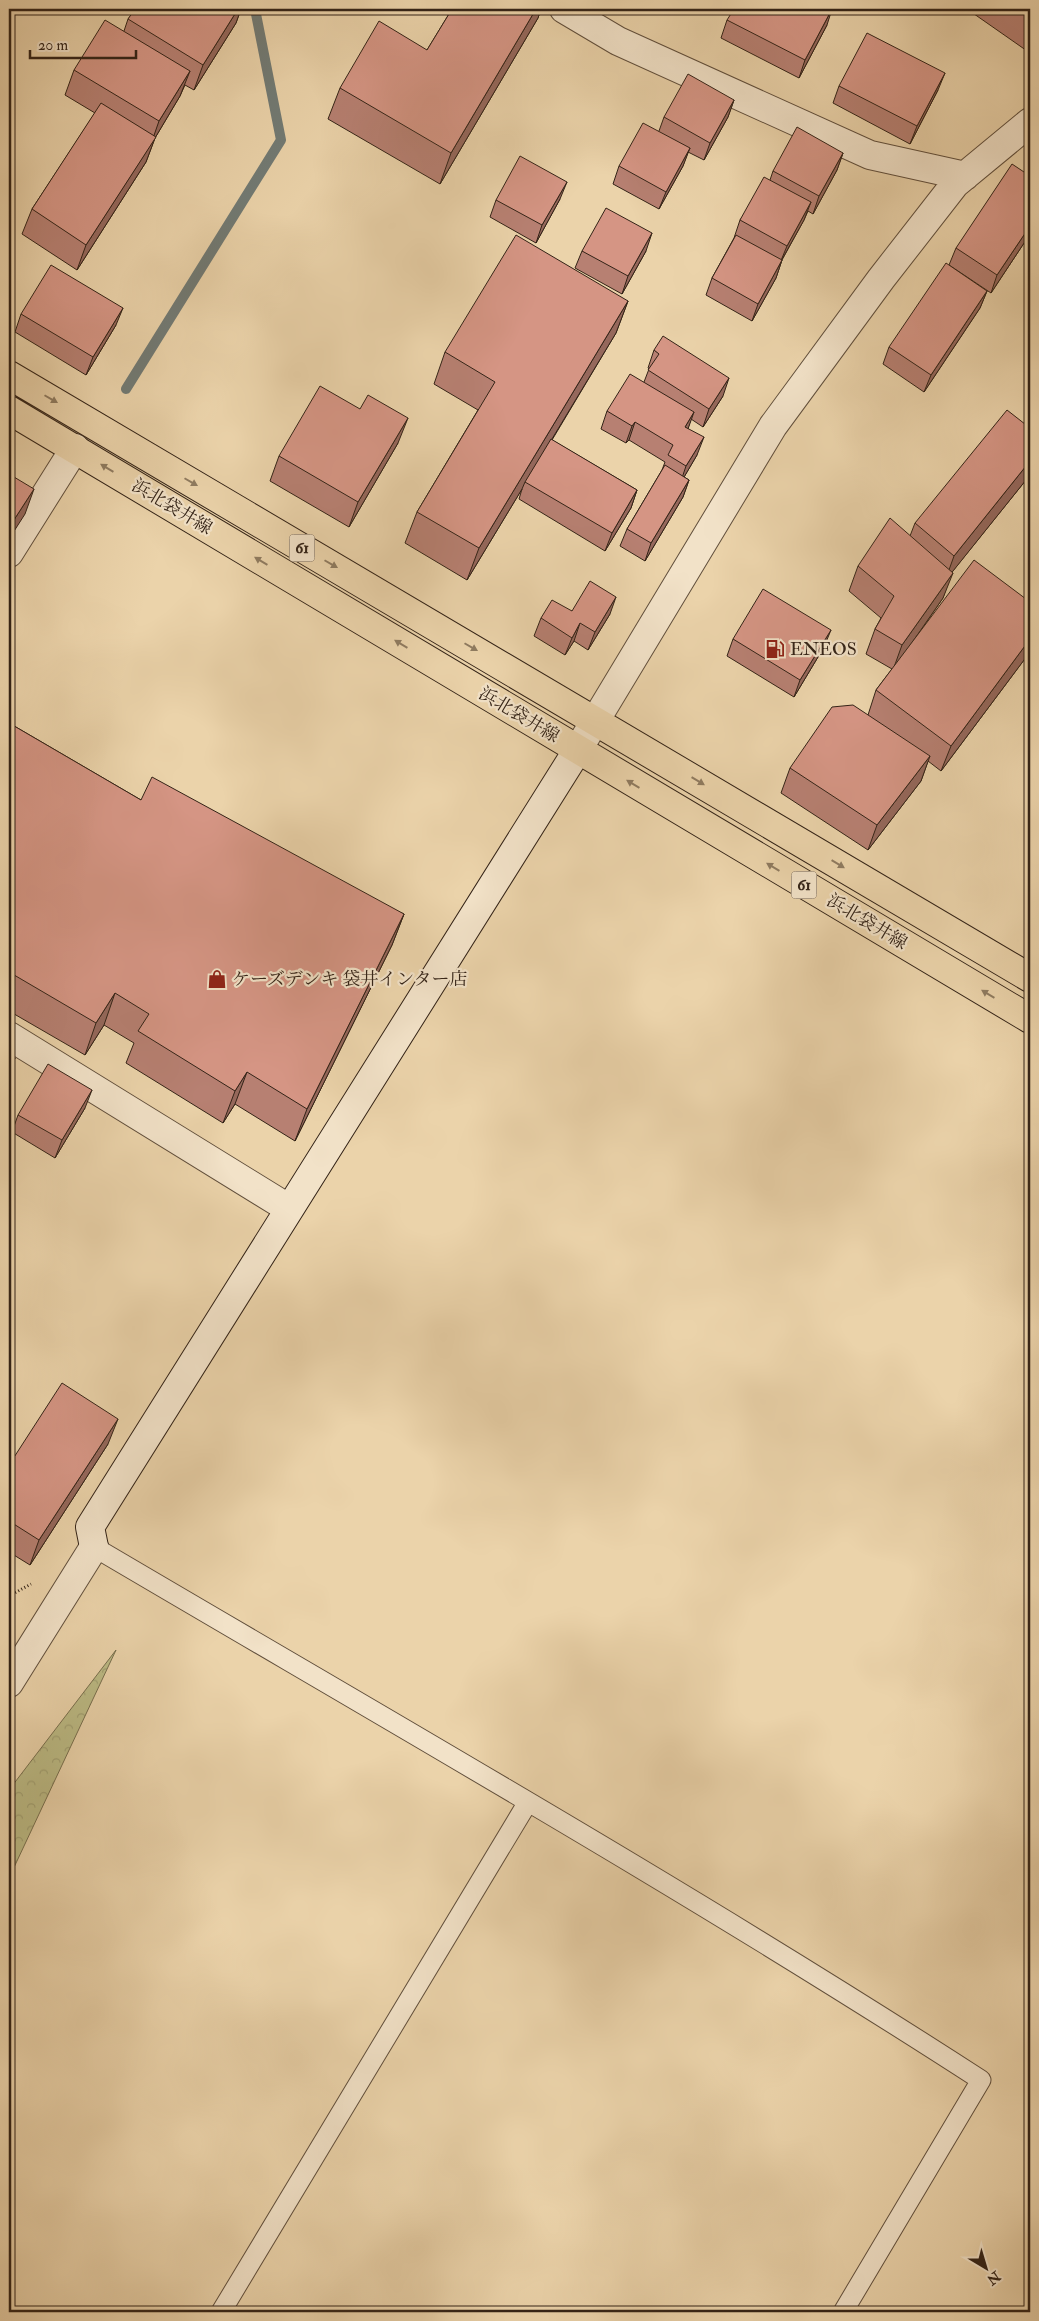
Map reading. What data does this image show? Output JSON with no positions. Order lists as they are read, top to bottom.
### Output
{
  "streets": {
    "main road": ["浜北袋井線", "61"]
  },
  "places": {
    "fuel station": ["ENEOS"],
    "shop": ["ケーズデンキ 袋井インター店"]
  },
  "scale_bar": "20 m",
  "north": "bottom right"
}
